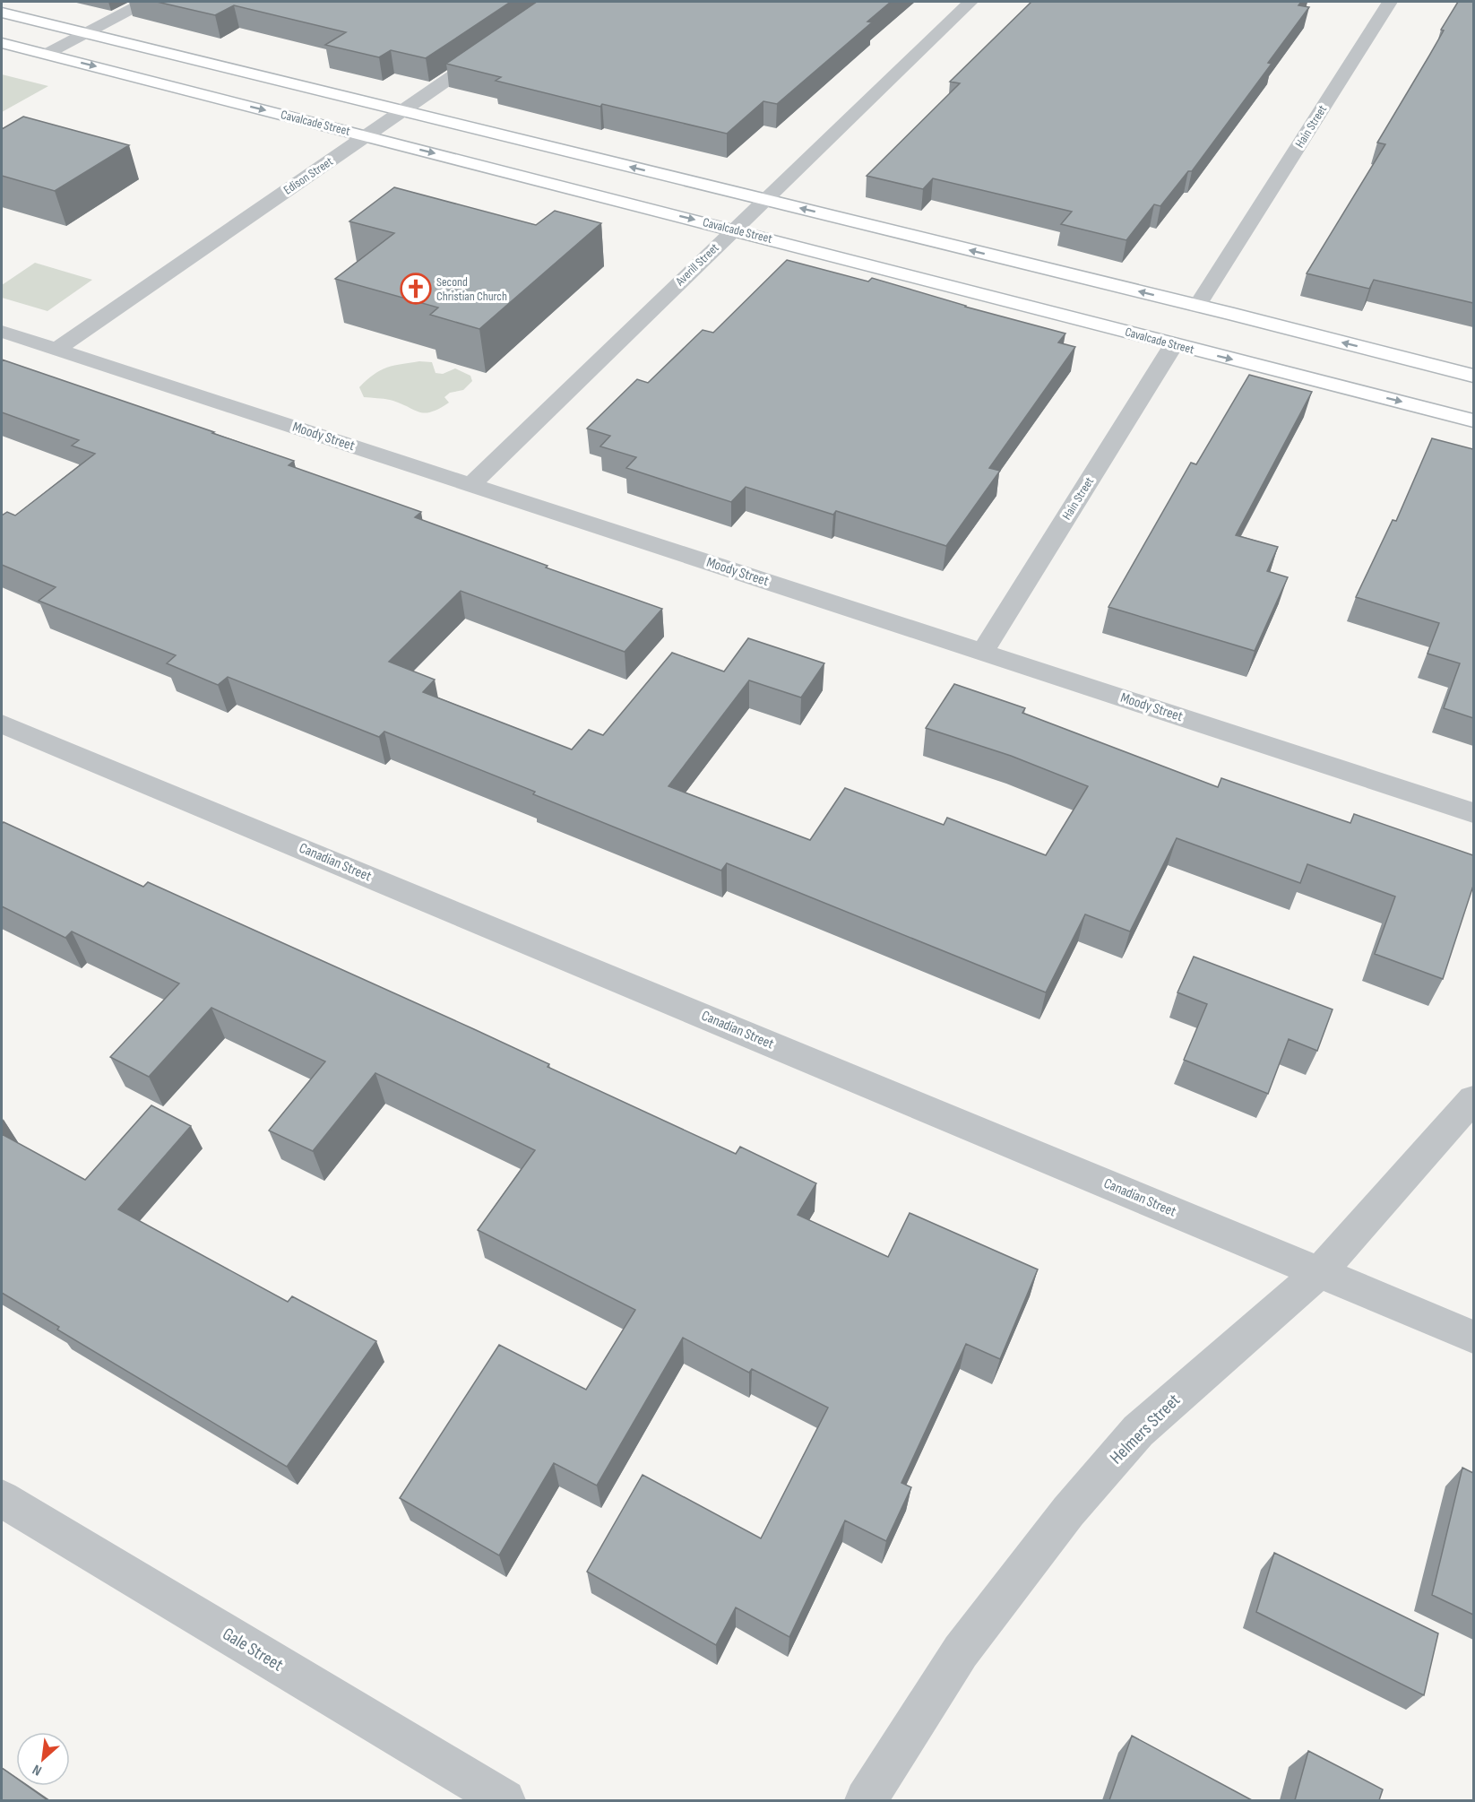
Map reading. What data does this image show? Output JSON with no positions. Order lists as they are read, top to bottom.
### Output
{
  "streets": {
    "main road": ["Cavalcade Street"],
    "street": [
      "Hain Street",
      "Edison Street",
      "Averill Street",
      "Moody Street",
      "Canadian Street",
      "Helmers Street",
      "Gale Street"
    ]
  },
  "crossings": [
    ["Cavalcade Street", "Hain Street"],
    ["Cavalcade Street", "Edison Street"],
    ["Cavalcade Street", "Averill Street"],
    ["Hain Street", "Moody Street"],
    ["Edison Street", "Moody Street"],
    ["Averill Street", "Moody Street"],
    ["Canadian Street", "Helmers Street"]
  ],
  "places": {
    "church": ["Second Christian Church"]
  },
  "north": "bottom left"
}
